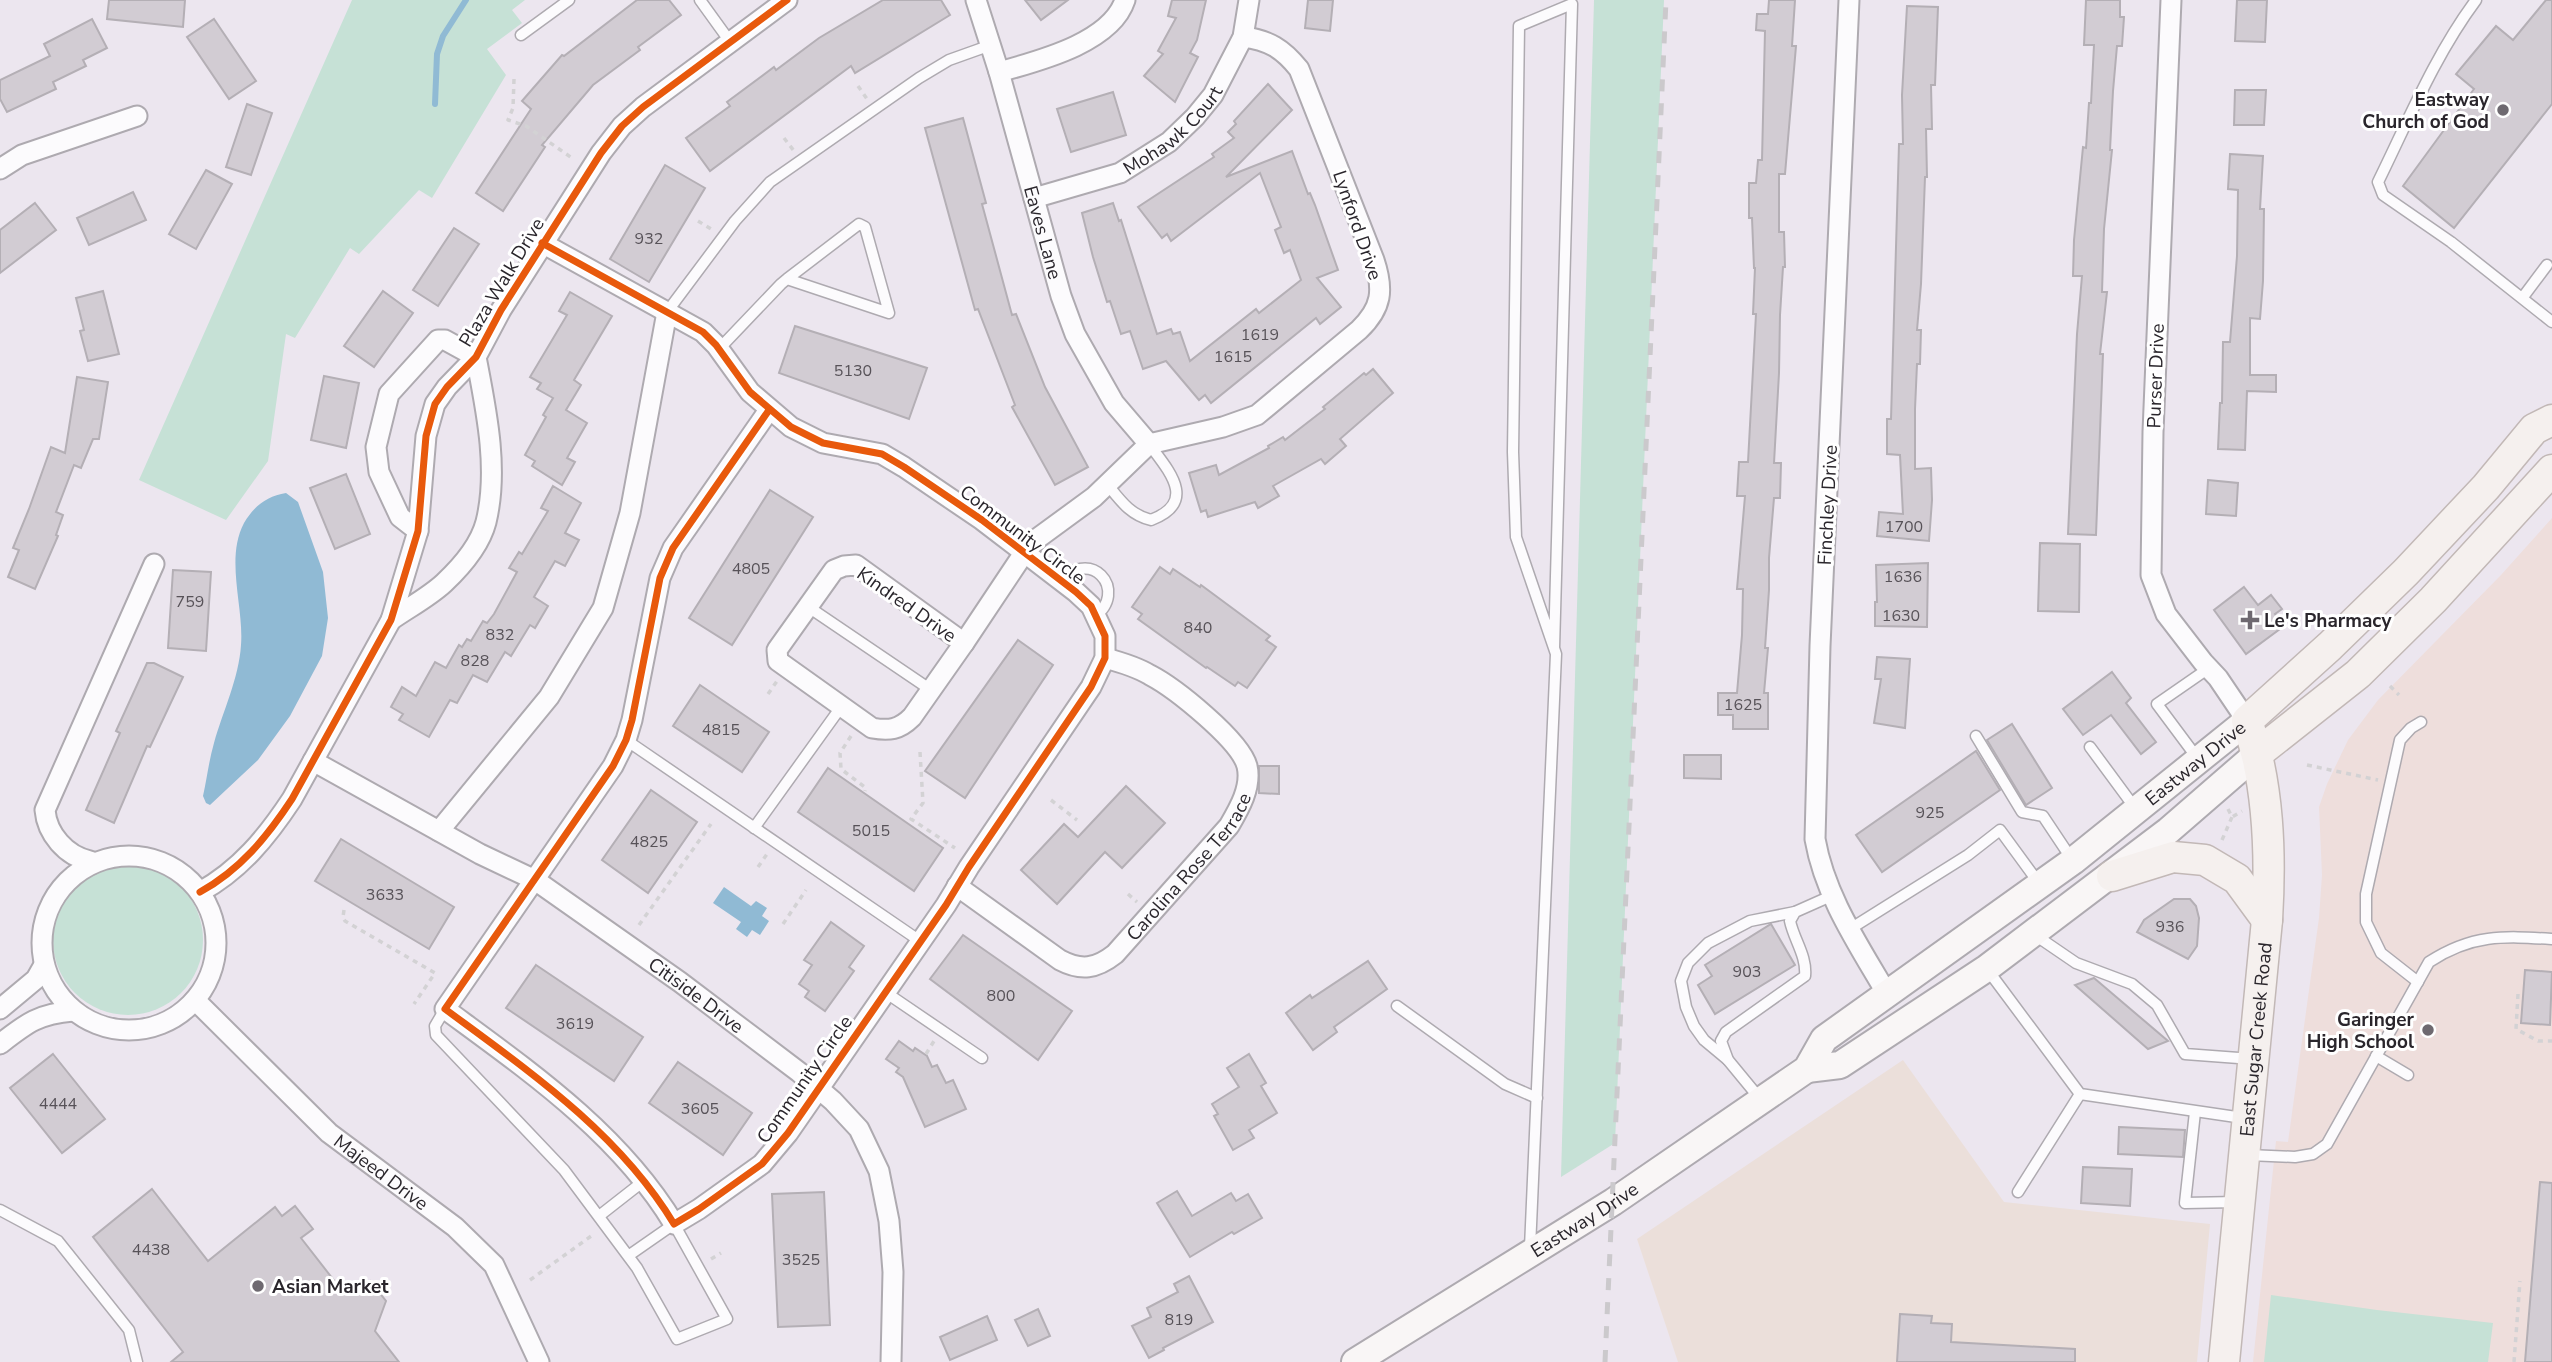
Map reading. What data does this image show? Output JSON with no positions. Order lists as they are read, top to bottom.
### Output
{
  "streets": {
    "main road": ["Eastway Drive", "East Sugar Creek Road"],
    "street": [
      "Mohawk Court",
      "Lynford Drive",
      "Eaves Lane",
      "Plaza Walk Drive",
      "Purser Drive",
      "Finchley Drive",
      "Community Circle",
      "Kindred Drive",
      "Carolina Rose Terrace",
      "Citiside Drive",
      "Majeed Drive"
    ]
  },
  "crossings": [
    ["Mohawk Court", "Lynford Drive"],
    ["Mohawk Court", "Eaves Lane"],
    ["Lynford Drive", "Eaves Lane"],
    ["Lynford Drive", "Kindred Drive"],
    ["Eaves Lane", "Kindred Drive"],
    ["Plaza Walk Drive", "Community Circle"],
    ["Plaza Walk Drive", "Citiside Drive"],
    ["Plaza Walk Drive", "Majeed Drive"],
    ["Purser Drive", "Eastway Drive"],
    ["Purser Drive", "East Sugar Creek Road"],
    ["Finchley Drive", "Eastway Drive"],
    ["Community Circle", "Kindred Drive"],
    ["Community Circle", "Carolina Rose Terrace"],
    ["Community Circle", "Citiside Drive"],
    ["Eastway Drive", "East Sugar Creek Road"]
  ],
  "places": {
    "other": ["Eastway Church of God", "Garinger High School", "Asian Market"],
    "health": ["Le's Pharmacy"]
  },
  "house_numbers": [
    "932",
    "1619",
    "1615",
    "5130",
    "1700",
    "4805",
    "1636",
    "759",
    "1630",
    "840",
    "832",
    "828",
    "1625",
    "4815",
    "925",
    "5015",
    "4825",
    "3633",
    "936",
    "903",
    "800",
    "3619",
    "4444",
    "3605",
    "4438",
    "3525",
    "819"
  ]
}
